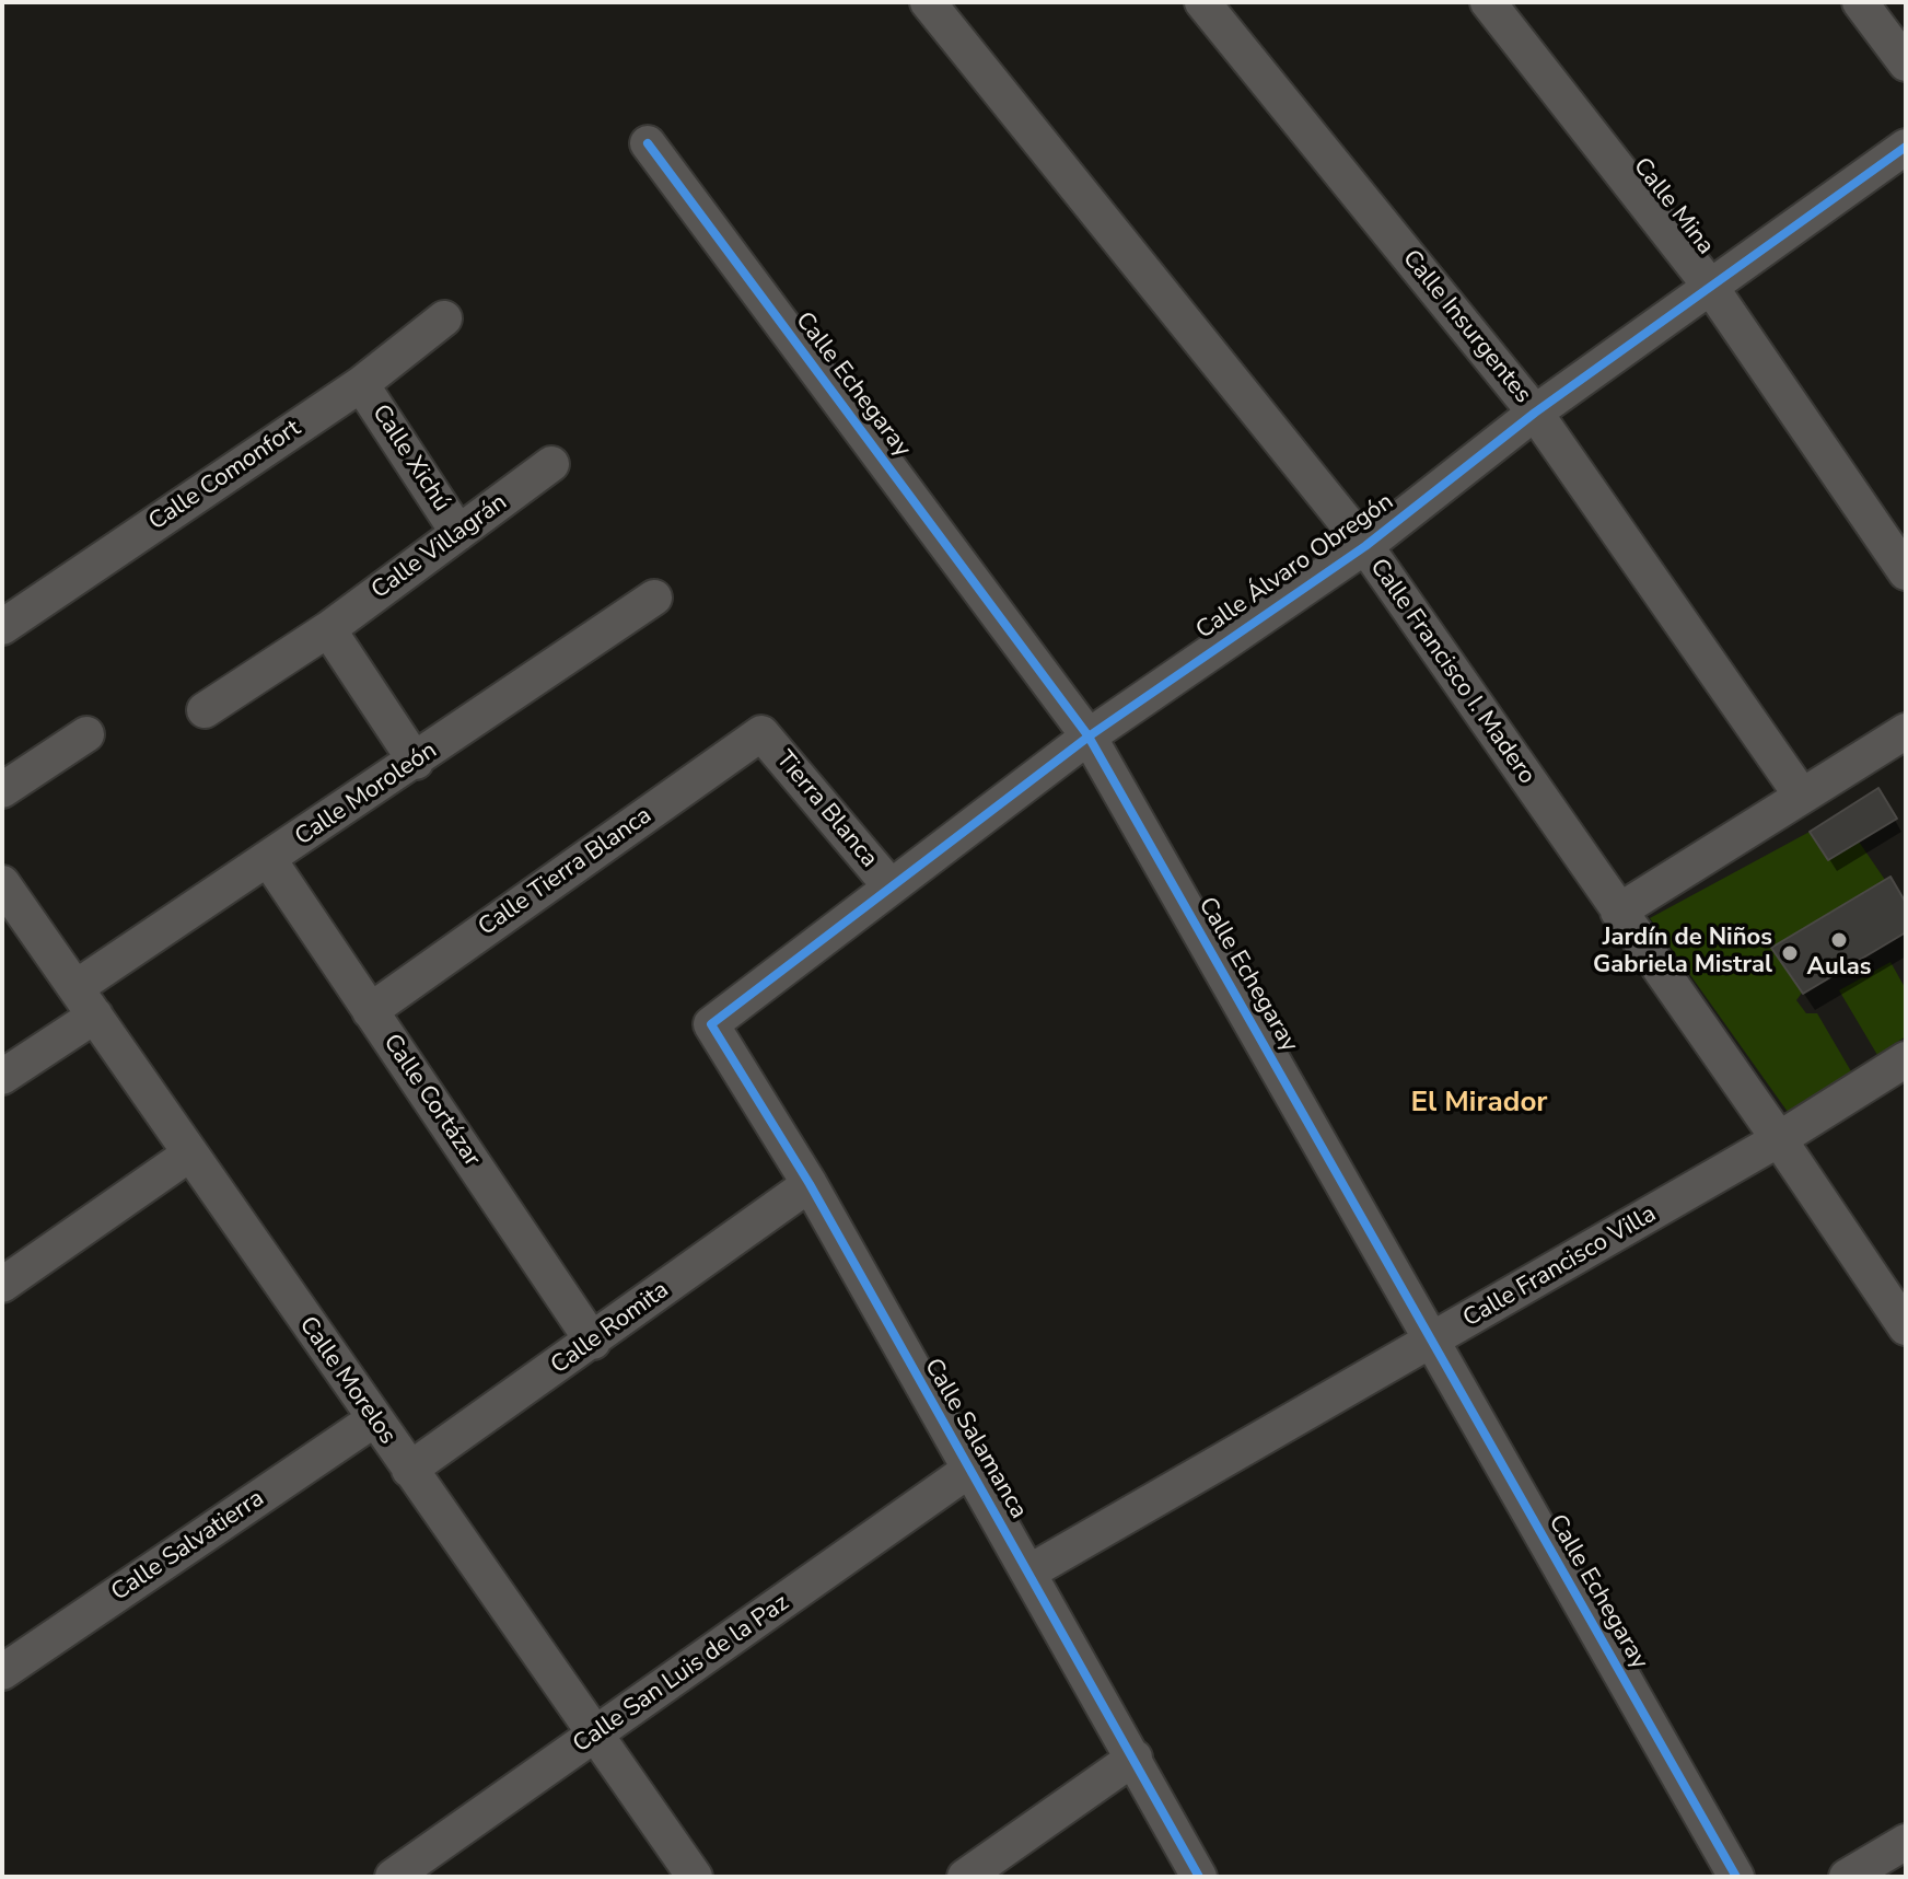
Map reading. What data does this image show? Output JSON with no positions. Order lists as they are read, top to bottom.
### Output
{
  "streets": {
    "street": [
      "Calle Mina",
      "Calle Insurgentes",
      "Calle Echegaray",
      "Calle Xichú",
      "Calle Comonfort",
      "Calle Villagrán",
      "Calle Álvaro Obregón",
      "Calle Francisco I. Madero",
      "Calle Moroleón",
      "Tierra Blanca",
      "Calle Tierra Blanca",
      "Calle Cortázar",
      "Calle Francisco Villa",
      "Calle Romita",
      "Calle Morelos",
      "Calle Salamanca",
      "Calle Salvatierra",
      "Calle San Luis de la Paz"
    ]
  },
  "crossings": [
    ["Calle Mina", "Calle Álvaro Obregón"],
    ["Calle Insurgentes", "Calle Álvaro Obregón"],
    ["Calle Echegaray", "Calle Álvaro Obregón"],
    ["Calle Echegaray", "Calle Francisco Villa"],
    ["Calle Xichú", "Calle Comonfort"],
    ["Calle Xichú", "Calle Villagrán"],
    ["Calle Álvaro Obregón", "Calle Francisco I. Madero"],
    ["Calle Álvaro Obregón", "Tierra Blanca"],
    ["Calle Álvaro Obregón", "Calle Salamanca"],
    ["Calle Francisco I. Madero", "Calle Francisco Villa"],
    ["Calle Moroleón", "Calle Cortázar"],
    ["Calle Moroleón", "Calle Morelos"],
    ["Tierra Blanca", "Calle Tierra Blanca"],
    ["Calle Tierra Blanca", "Calle Cortázar"],
    ["Calle Cortázar", "Calle Romita"],
    ["Calle Francisco Villa", "Calle Salamanca"],
    ["Calle Romita", "Calle Morelos"],
    ["Calle Romita", "Calle Salamanca"],
    ["Calle Morelos", "Calle Salvatierra"],
    ["Calle Morelos", "Calle San Luis de la Paz"],
    ["Calle Salamanca", "Calle San Luis de la Paz"]
  ],
  "districts": ["El Mirador"],
  "places": ["Aulas", "Jardín de Niños Gabriela Mistral"]
}
